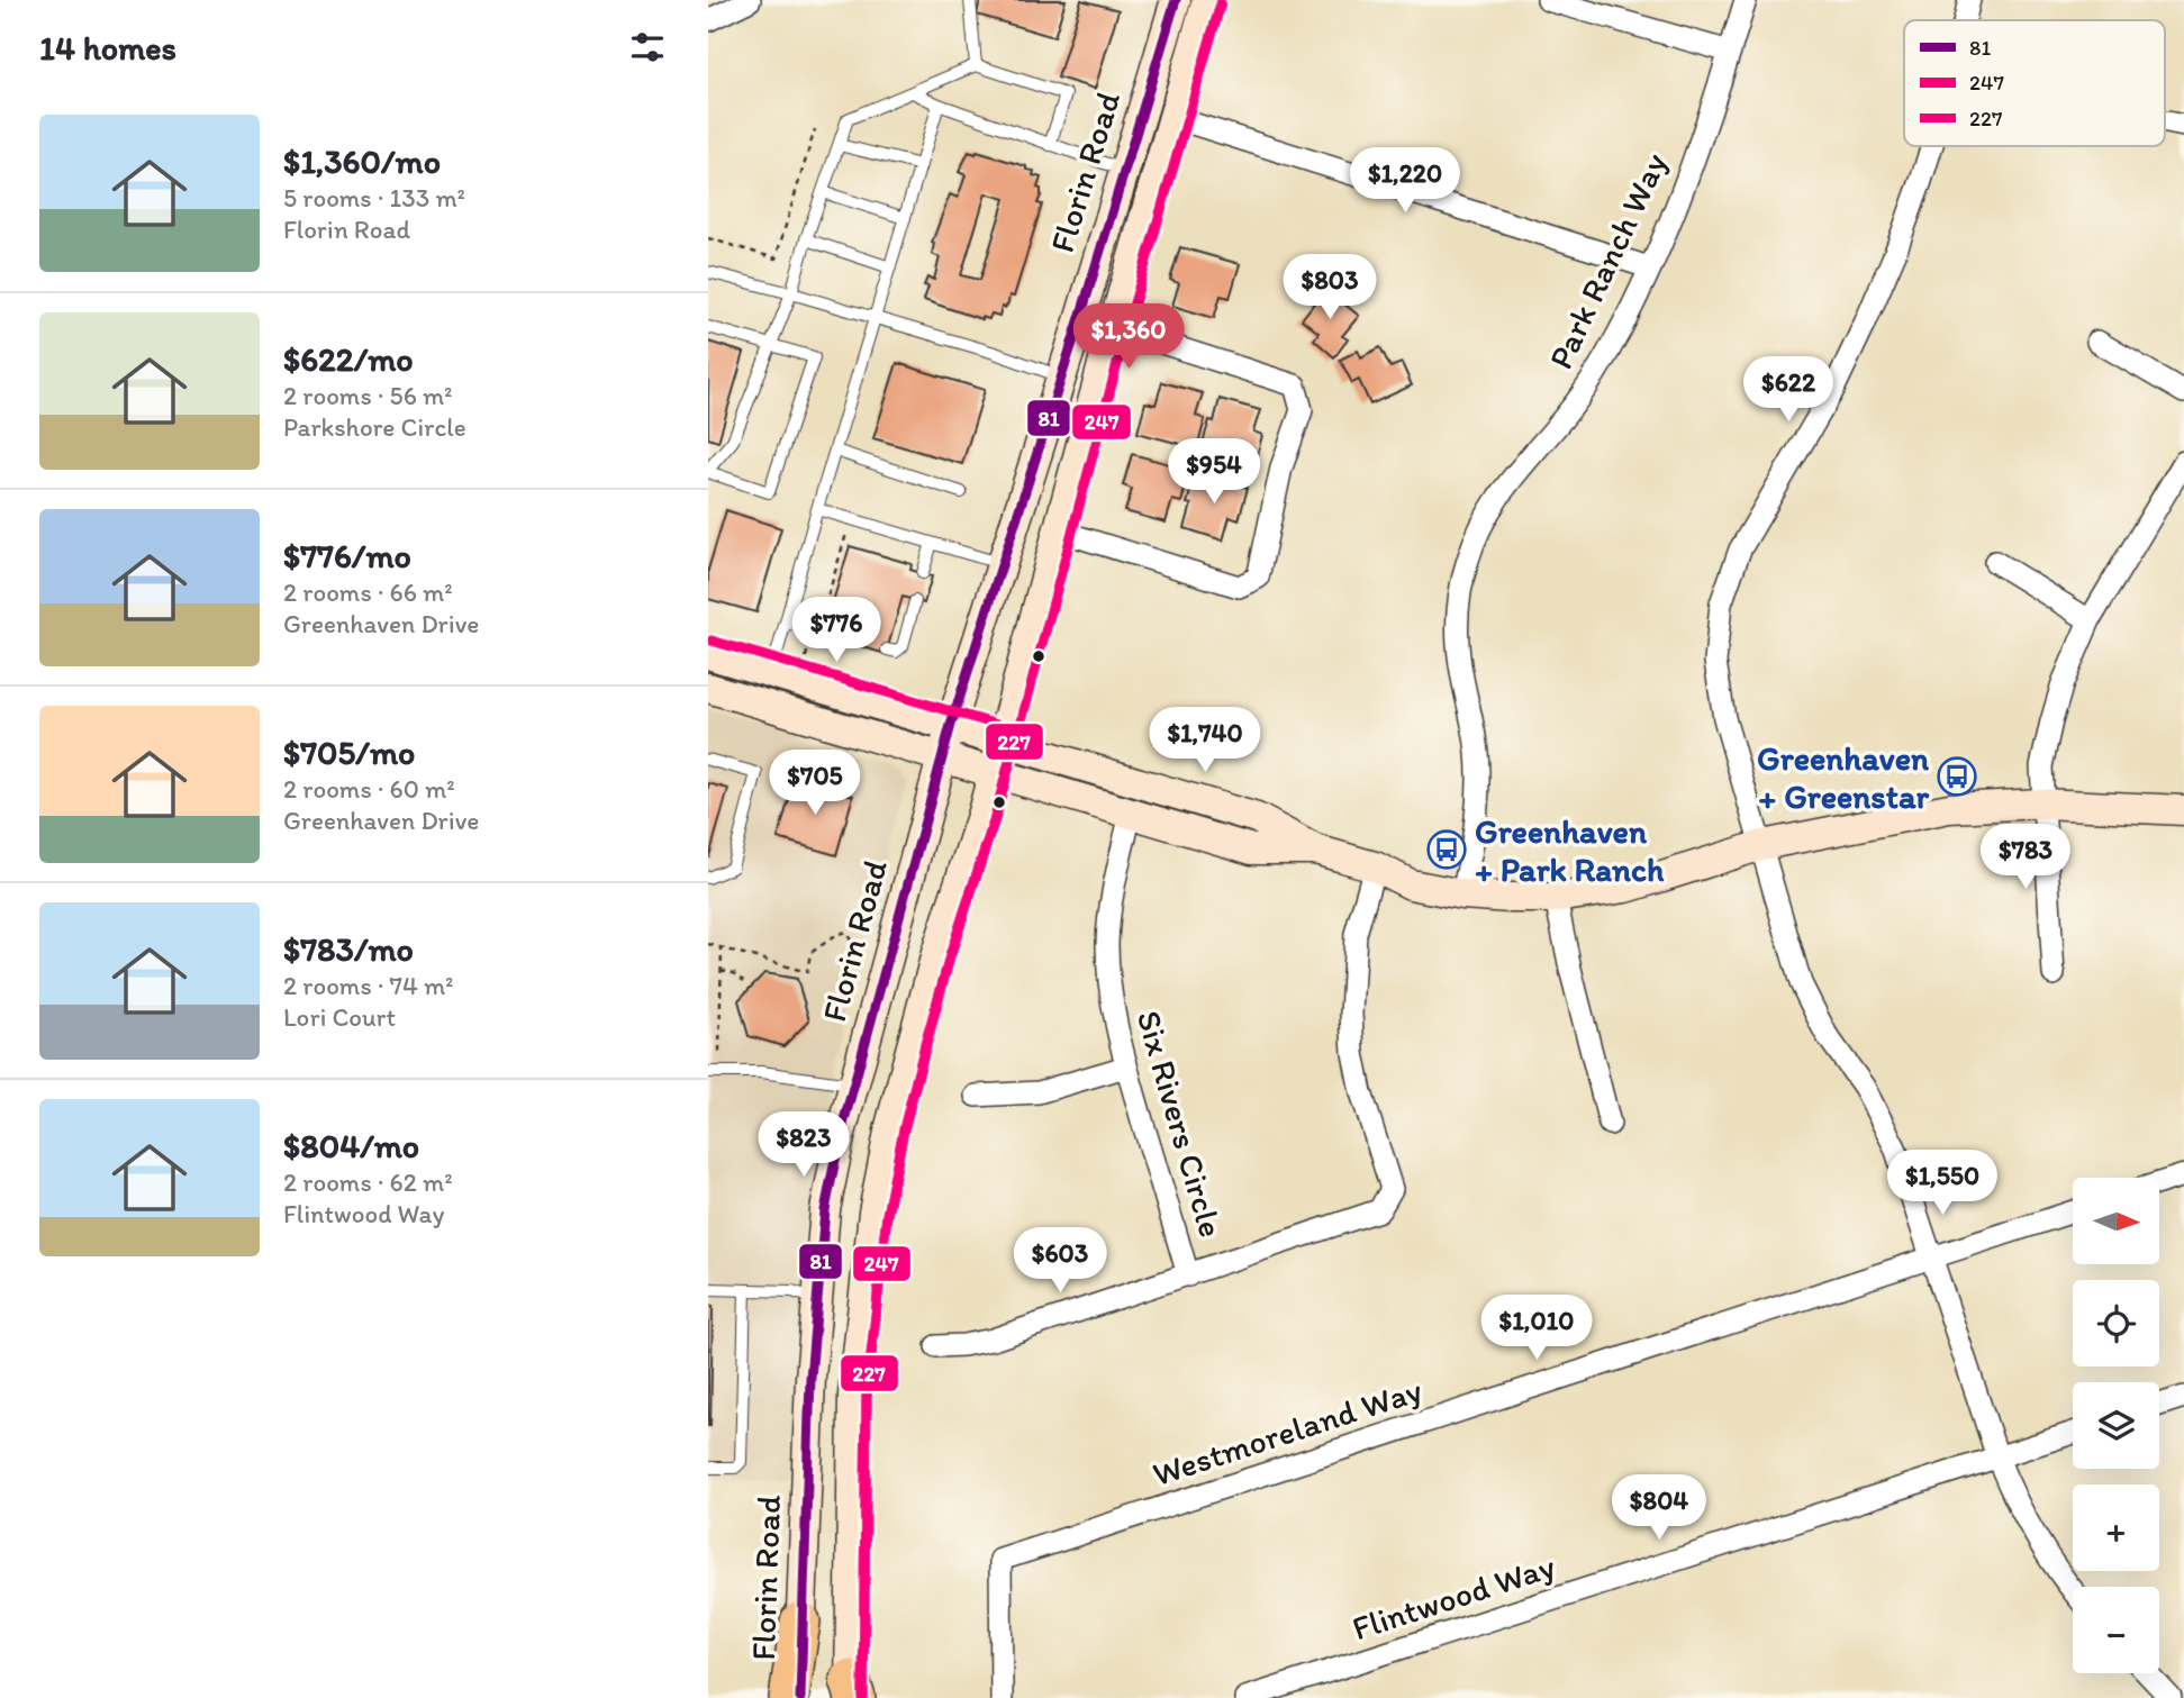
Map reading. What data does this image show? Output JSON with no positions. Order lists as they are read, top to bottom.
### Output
{
  "streets": {
    "main road": ["Florin Road"],
    "street": [
      "Park Ranch Way",
      "Six Rivers Circle",
      "Westmoreland Way",
      "Flintwood Way"
    ]
  },
  "places": {
    "bus stop": ["Greenhaven + Greenstar", "Greenhaven + Park Ranch"]
  },
  "lines": ["transit line 81", "transit line 247", "transit line 227"],
  "legend": ["81", "247", "227"],
  "north": "right",
  "page": {
    "heading": "14 homes",
    "list": [
      {
        "name": "$1,360/mo",
        "note": "5 rooms · 133 m² · Florin Road"
      },
      {
        "name": "$622/mo",
        "note": "2 rooms · 56 m² · Parkshore Circle"
      },
      {
        "name": "$776/mo",
        "note": "2 rooms · 66 m² · Greenhaven Drive"
      },
      {
        "name": "$705/mo",
        "note": "2 rooms · 60 m² · Greenhaven Drive"
      },
      {
        "name": "$783/mo",
        "note": "2 rooms · 74 m² · Lori Court"
      },
      {
        "name": "$804/mo",
        "note": "2 rooms · 62 m² · Flintwood Way"
      }
    ],
    "price": [
      "$1,220",
      "$803",
      "$1,360",
      "$622",
      "$954",
      "$776",
      "$1,740",
      "$705",
      "$783",
      "$823",
      "$1,550",
      "$603",
      "$1,010",
      "$804"
    ],
    "map_buttons": ["+", "−"]
  }
}
